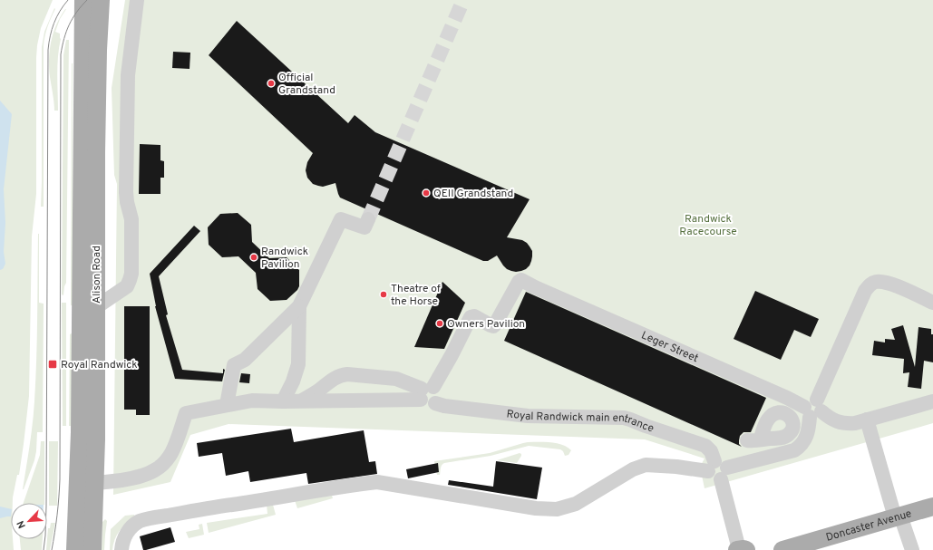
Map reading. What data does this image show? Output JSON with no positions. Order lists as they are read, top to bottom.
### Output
{
  "streets": {
    "main road": ["Alison Road", "Doncaster Avenue"],
    "street": ["Leger Street", "Royal Randwick main entrance"]
  },
  "crossings": [
    ["Leger Street", "Royal Randwick main entrance"]
  ],
  "parks": ["Randwick Racecourse"],
  "places": {
    "other": [
      "Official Grandstand",
      "QEII Grandstand",
      "Randwick Pavilion",
      "Theatre of the Horse",
      "Owners Pavilion"
    ],
    "transit": ["Royal Randwick"]
  },
  "north": "bottom left"
}
